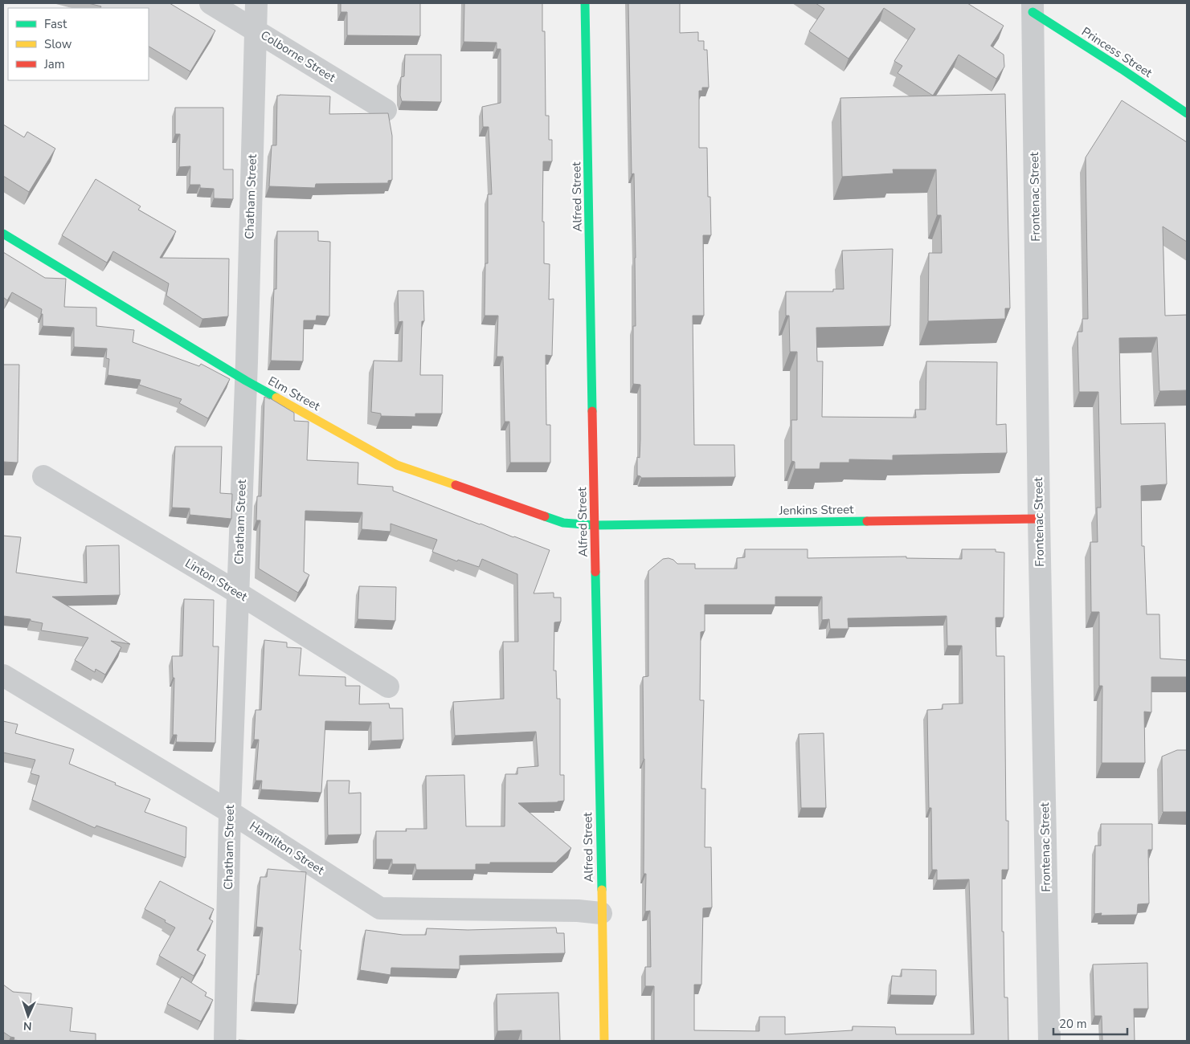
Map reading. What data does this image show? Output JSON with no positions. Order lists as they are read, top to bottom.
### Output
{
  "streets": {
    "street": [
      "Princess Street",
      "Colborne Street",
      "Chatham Street",
      "Alfred Street",
      "Frontenac Street",
      "Elm Street",
      "Jenkins Street",
      "Linton Street",
      "Hamilton Street"
    ]
  },
  "crossings": [
    ["Princess Street", "Frontenac Street"],
    ["Colborne Street", "Chatham Street"],
    ["Chatham Street", "Elm Street"],
    ["Chatham Street", "Linton Street"],
    ["Chatham Street", "Hamilton Street"],
    ["Alfred Street", "Elm Street"],
    ["Alfred Street", "Jenkins Street"],
    ["Alfred Street", "Hamilton Street"],
    ["Frontenac Street", "Jenkins Street"],
    ["Elm Street", "Jenkins Street"]
  ],
  "legend": ["Fast", "Slow", "Jam"],
  "scale_bar": "20 m",
  "north": "bottom"
}
